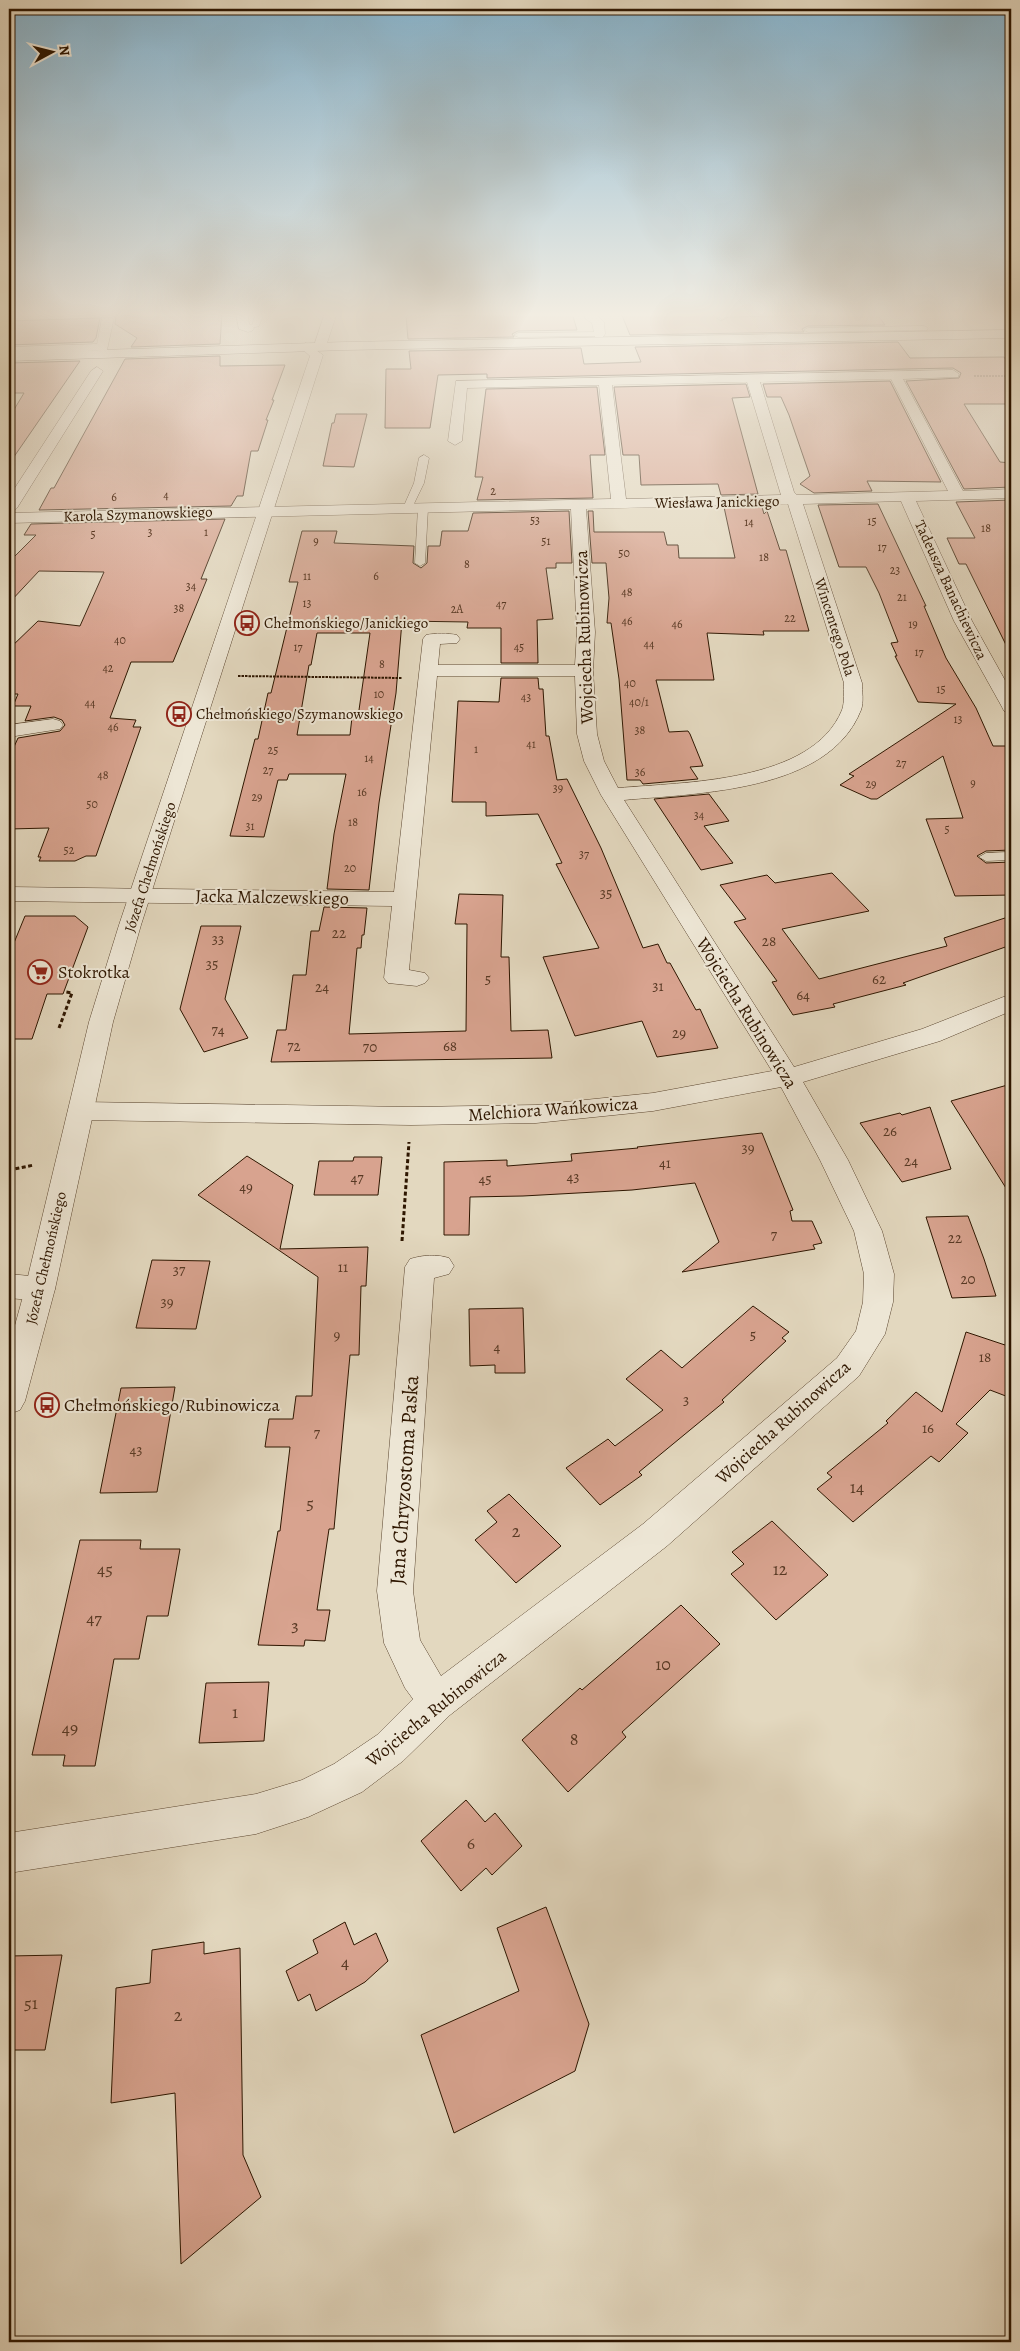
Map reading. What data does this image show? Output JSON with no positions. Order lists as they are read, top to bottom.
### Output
{
  "streets": {
    "street": [
      "Wiesława Janickiego",
      "Karola Szymanowskiego",
      "Tadeusza Banachiewicza",
      "Wincentego Pola",
      "Wojciecha Rubinowicza",
      "Józefa Chełmońskiego",
      "Jacka Malczewskiego",
      "Melchiora Wańkowicza",
      "Jana Chryzostoma Paska"
    ]
  },
  "crossings": [
    ["Wiesława Janickiego", "Karola Szymanowskiego"],
    ["Wiesława Janickiego", "Tadeusza Banachiewicza"],
    ["Wiesława Janickiego", "Wincentego Pola"],
    ["Wiesława Janickiego", "Wojciecha Rubinowicza"],
    ["Wiesława Janickiego", "Józefa Chełmońskiego"],
    ["Karola Szymanowskiego", "Józefa Chełmońskiego"],
    ["Wincentego Pola", "Wojciecha Rubinowicza"],
    ["Wojciecha Rubinowicza", "Melchiora Wańkowicza"],
    ["Wojciecha Rubinowicza", "Jana Chryzostoma Paska"],
    ["Józefa Chełmońskiego", "Jacka Malczewskiego"],
    ["Józefa Chełmońskiego", "Melchiora Wańkowicza"]
  ],
  "places": {
    "bus stop": ["Chełmońskiego/Janickiego", "Chełmońskiego/Szymanowskiego", "Chełmońskiego/Rubinowicza"],
    "supermarket": ["Stokrotka"]
  },
  "house_numbers": [
    "2",
    "4",
    "6",
    "53",
    "15",
    "14",
    "18",
    "3",
    "1",
    "5",
    "9",
    "51",
    "17",
    "50",
    "18",
    "8",
    "23",
    "11",
    "6",
    "34",
    "48",
    "21",
    "13",
    "47",
    "38",
    "2A",
    "22",
    "46",
    "46",
    "19",
    "40",
    "44",
    "17",
    "45",
    "17",
    "8",
    "42",
    "40",
    "15",
    "10",
    "43",
    "40/1",
    "44",
    "13",
    "46",
    "38",
    "41",
    "1",
    "25",
    "14",
    "27",
    "27",
    "36",
    "48",
    "9",
    "29",
    "39",
    "16",
    "29",
    "50",
    "34",
    "18",
    "31",
    "5",
    "52",
    "37",
    "20",
    "35",
    "22",
    "33",
    "28",
    "35",
    "5",
    "62",
    "31",
    "24",
    "64",
    "74",
    "29",
    "72",
    "68",
    "70",
    "26",
    "39",
    "24",
    "41",
    "43",
    "47",
    "45",
    "49",
    "7",
    "22",
    "11",
    "37",
    "20",
    "39",
    "9",
    "5",
    "4",
    "18",
    "3",
    "16",
    "7",
    "43",
    "14",
    "5",
    "2",
    "45",
    "12",
    "47",
    "3",
    "10",
    "1",
    "49",
    "8",
    "6",
    "4",
    "51",
    "2"
  ],
  "north": "right"
}
